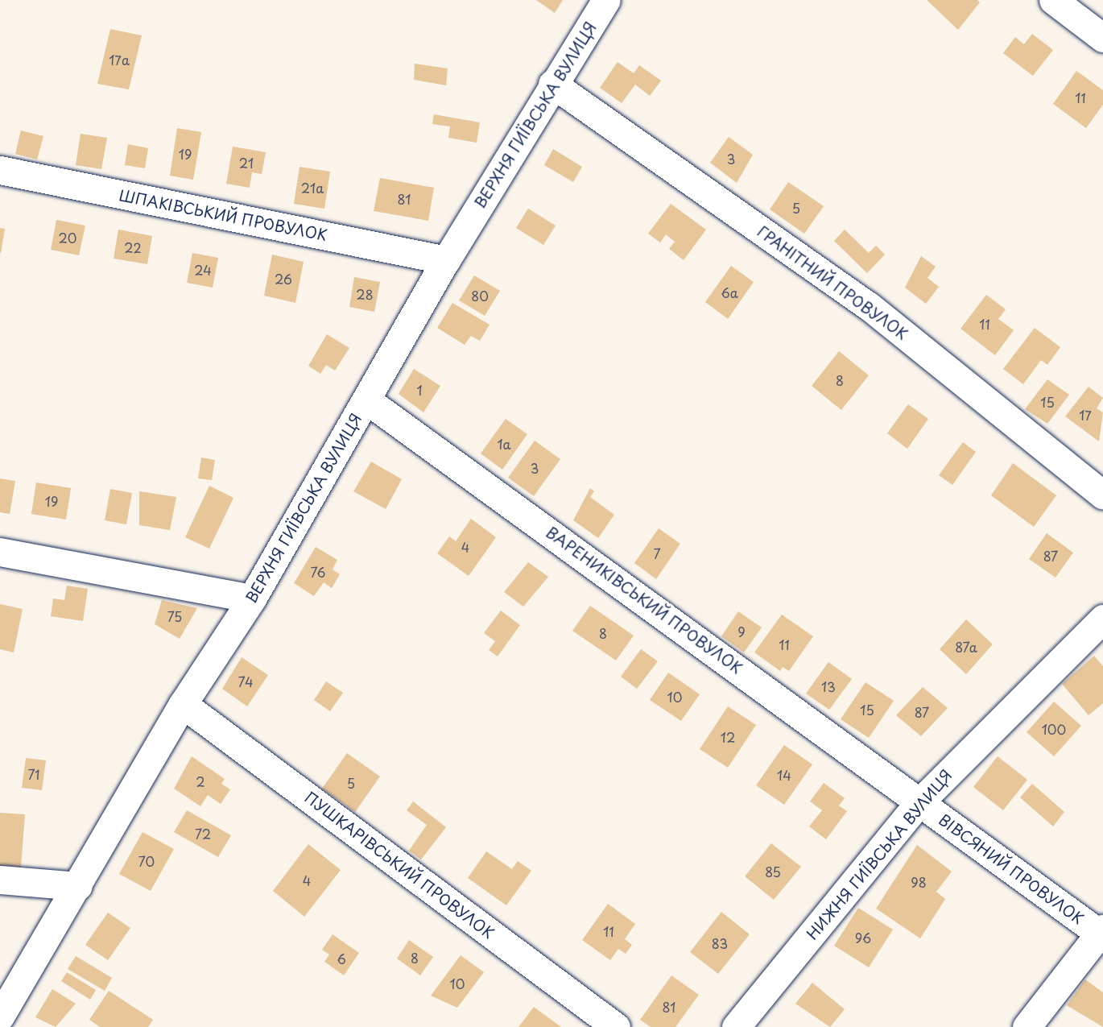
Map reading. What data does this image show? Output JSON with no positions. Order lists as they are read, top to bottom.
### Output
{
  "streets": {
    "street": [
      "ВЕРХНЯ ГИЇВСЬКА ВУЛИЦЯ",
      "ШПАКІВСЬКИЙ ПРОВУЛОК",
      "ГРАНІТНИЙ ПРОВУЛОК",
      "ВАРЕНИКІВСЬКИЙ ПРОВУЛОК",
      "НИЖНЯ ГИЇВСЬКА ВУЛИЦЯ",
      "ПУШКАРІВСЬКИЙ ПРОВУЛОК",
      "ВІВСЯНИЙ ПРОВУЛОК"
    ]
  },
  "crossings": [
    ["ВЕРХНЯ ГИЇВСЬКА ВУЛИЦЯ", "ШПАКІВСЬКИЙ ПРОВУЛОК"],
    ["ВЕРХНЯ ГИЇВСЬКА ВУЛИЦЯ", "ГРАНІТНИЙ ПРОВУЛОК"],
    ["ВЕРХНЯ ГИЇВСЬКА ВУЛИЦЯ", "ВАРЕНИКІВСЬКИЙ ПРОВУЛОК"],
    ["ВЕРХНЯ ГИЇВСЬКА ВУЛИЦЯ", "ПУШКАРІВСЬКИЙ ПРОВУЛОК"],
    ["ВАРЕНИКІВСЬКИЙ ПРОВУЛОК", "НИЖНЯ ГИЇВСЬКА ВУЛИЦЯ"],
    ["ВАРЕНИКІВСЬКИЙ ПРОВУЛОК", "ВІВСЯНИЙ ПРОВУЛОК"],
    ["НИЖНЯ ГИЇВСЬКА ВУЛИЦЯ", "ВІВСЯНИЙ ПРОВУЛОК"]
  ],
  "house_numbers": [
    "17а",
    "11",
    "19",
    "3",
    "21",
    "21а",
    "81",
    "5",
    "20",
    "22",
    "24",
    "26",
    "6а",
    "28",
    "80",
    "11",
    "8",
    "1",
    "15",
    "17",
    "1а",
    "3",
    "19",
    "4",
    "7",
    "87",
    "76",
    "75",
    "9",
    "8",
    "11",
    "87а",
    "74",
    "13",
    "10",
    "15",
    "87",
    "100",
    "12",
    "71",
    "14",
    "2",
    "5",
    "72",
    "70",
    "85",
    "4",
    "98",
    "11",
    "96",
    "83",
    "8",
    "6",
    "10",
    "81"
  ]
}
